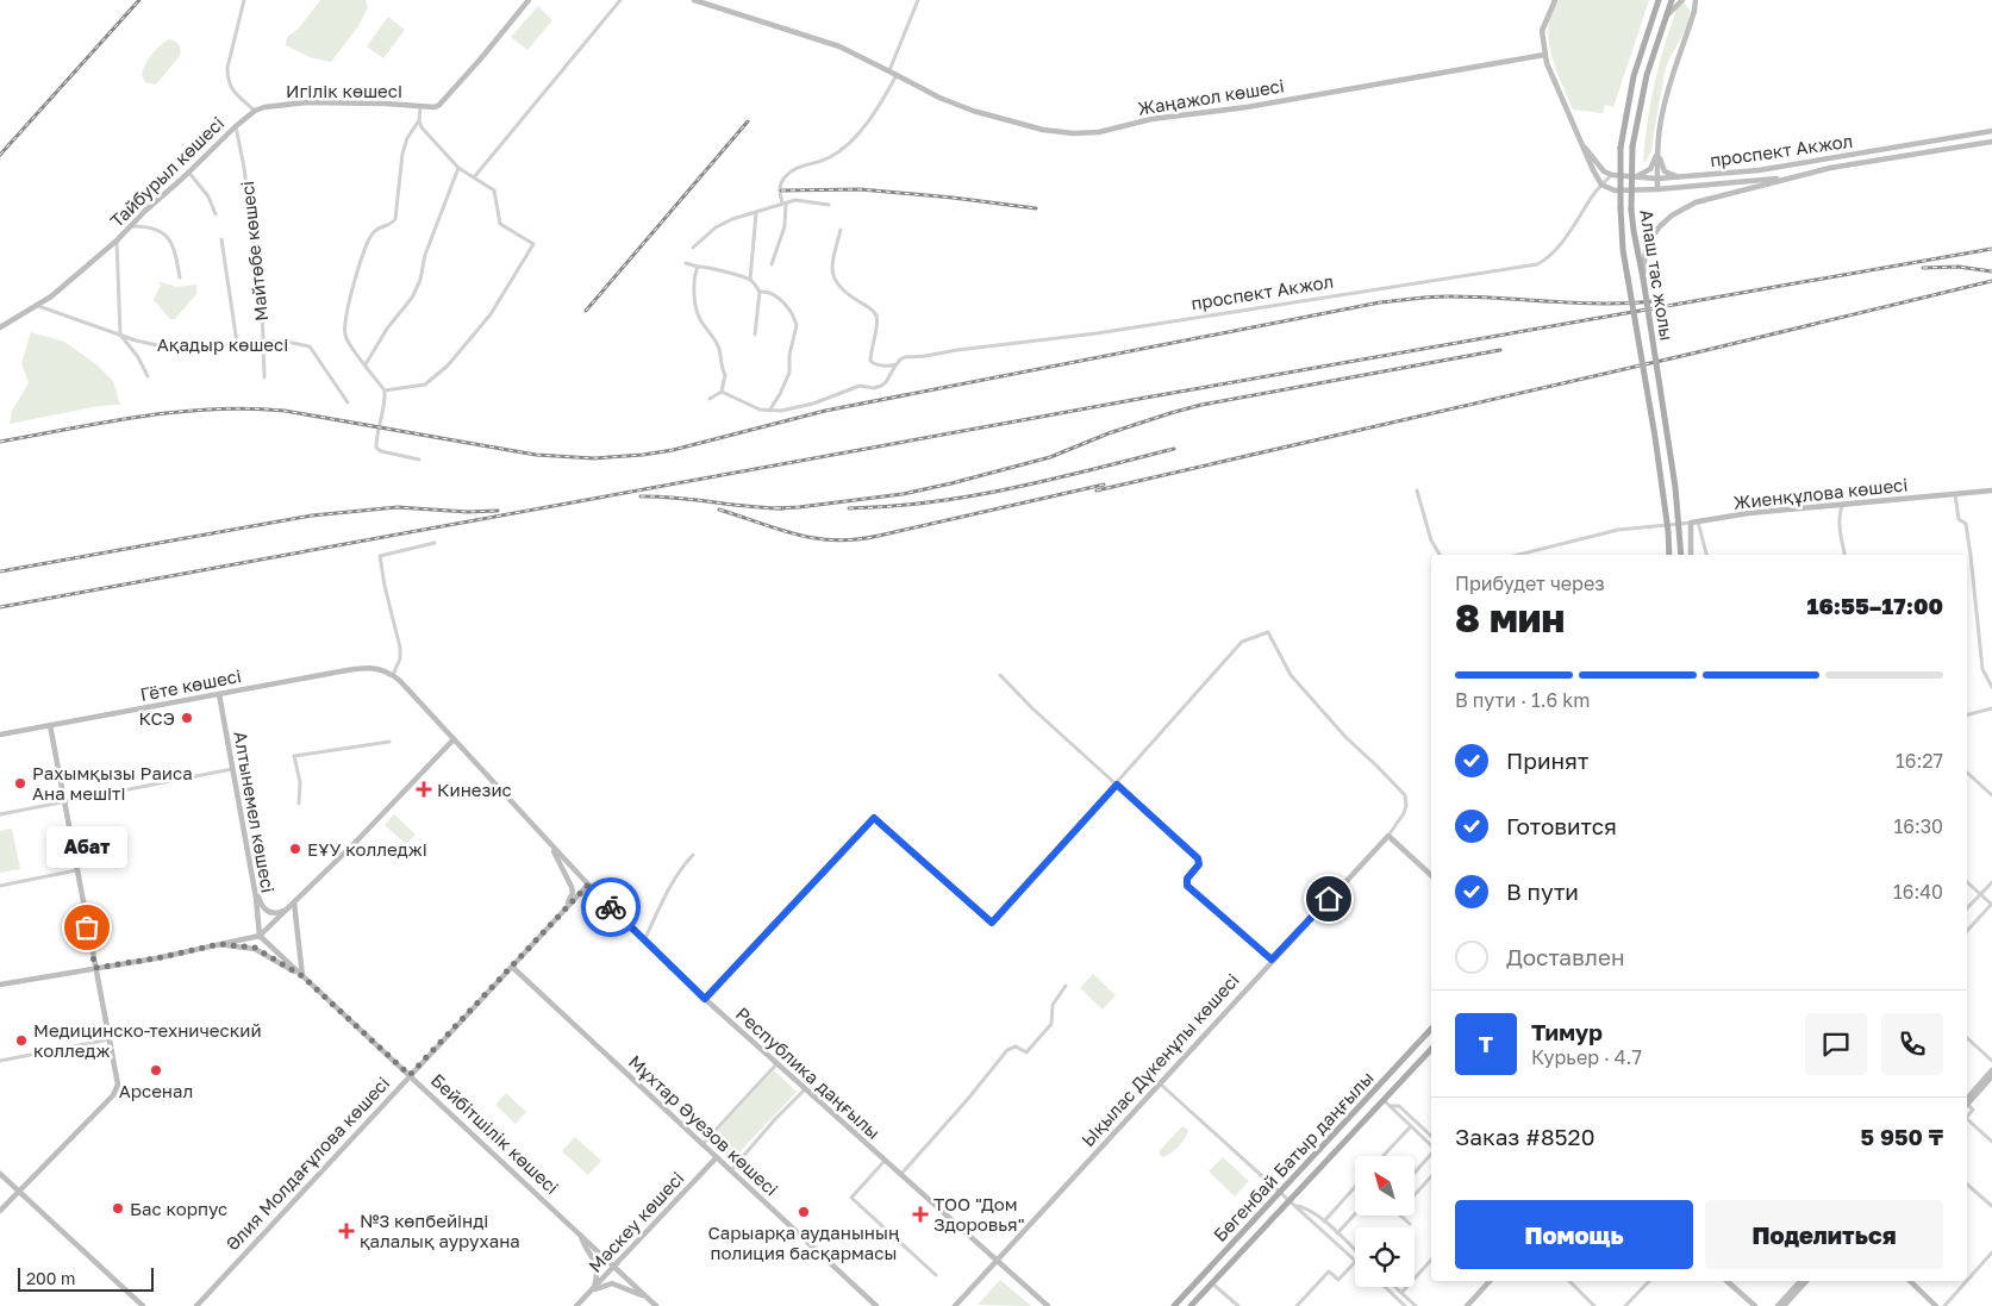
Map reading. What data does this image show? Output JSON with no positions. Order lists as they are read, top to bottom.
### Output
{
  "streets": {
    "main road": [
      "Игілік көшесі",
      "Жаңажол көшесі",
      "проспект Акжол",
      "Тайбурыл көшесі",
      "Алаш тас жолы",
      "Жиенқұлова көшесі",
      "Гёте көшесі",
      "Алтынемел көшесі",
      "Ықылас Дүкенұлы көшесі",
      "Республика даңғылы",
      "Мұхтар Әуезов көшесі",
      "Бейбітшілік көшесі",
      "Бөгенбай Батыр даңғылы",
      "Әлия Молдағұлова көшесі",
      "Мәскеу көшесі"
    ],
    "street": ["Майтөбе көшесі", "Ақадыр көшесі"]
  },
  "crossings": [
    ["Игілік көшесі", "Тайбурыл көшесі"],
    ["Тайбурыл көшесі", "Майтөбе көшесі"],
    ["Тайбурыл көшесі", "Ақадыр көшесі"],
    ["Майтөбе көшесі", "Ақадыр көшесі"],
    ["Гёте көшесі", "Алтынемел көшесі"],
    ["Гёте көшесі", "Республика даңғылы"],
    ["Алтынемел көшесі", "Бейбітшілік көшесі"],
    ["Ықылас Дүкенұлы көшесі", "Республика даңғылы"],
    ["Республика даңғылы", "Әлия Молдағұлова көшесі"],
    ["Мұхтар Әуезов көшесі", "Әлия Молдағұлова көшесі"],
    ["Мұхтар Әуезов көшесі", "Мәскеу көшесі"],
    ["Бейбітшілік көшесі", "Әлия Молдағұлова көшесі"],
    ["Бейбітшілік көшесі", "Мәскеу көшесі"]
  ],
  "places": {
    "other": [
      "КСЭ",
      "Рахымқызы Раиса Ана мешіті",
      "ЕҰУ колледжі",
      "Абат",
      "Медицинско-технический колледж",
      "Арсенал",
      "Бас корпус",
      "Сарыарқа ауданының полиция басқармасы"
    ],
    "health": ["Кинезис", "ТОО \"Дом Здоровья\"", "№3 көпбейінді қалалық аурухана"]
  },
  "scale_bar": "200 m",
  "north": "top left",
  "page": {
    "heading": ["8 мин", "Прибудет через", "16:55–17:00"],
    "panel": [
      "Тимур",
      "Курьер · 4.7",
      "Заказ #8520",
      "5 950 ₸"
    ],
    "bar": "В пути · 1.6 km",
    "list": [
      ["Принят", "16:27"],
      ["Готовится", "16:30"],
      ["В пути", "16:40"],
      "Доставлен"
    ],
    "bubble": "Абат",
    "round": "Т",
    "buttons": ["Помощь", "Поделиться"],
    "scale": "200 m"
  }
}
